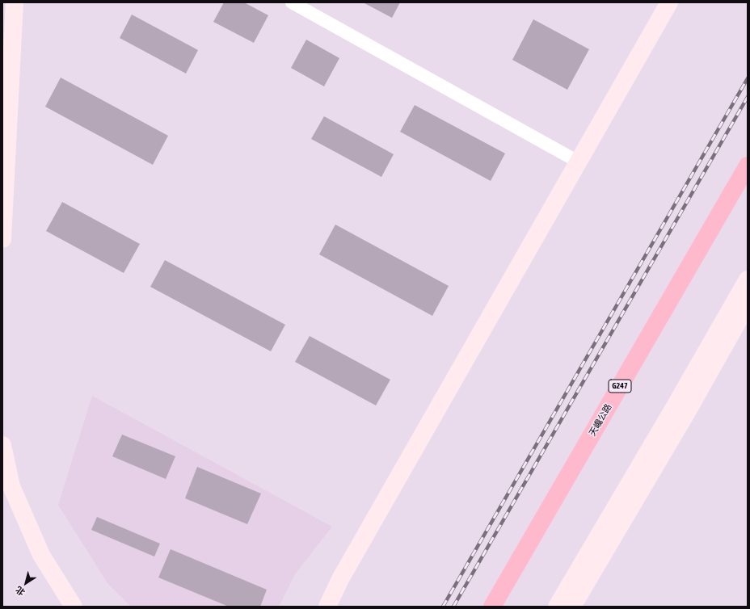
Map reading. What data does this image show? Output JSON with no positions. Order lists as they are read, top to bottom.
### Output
{
  "streets": {
    "highway": ["G247", "天巉公路"]
  },
  "north": "bottom left"
}
